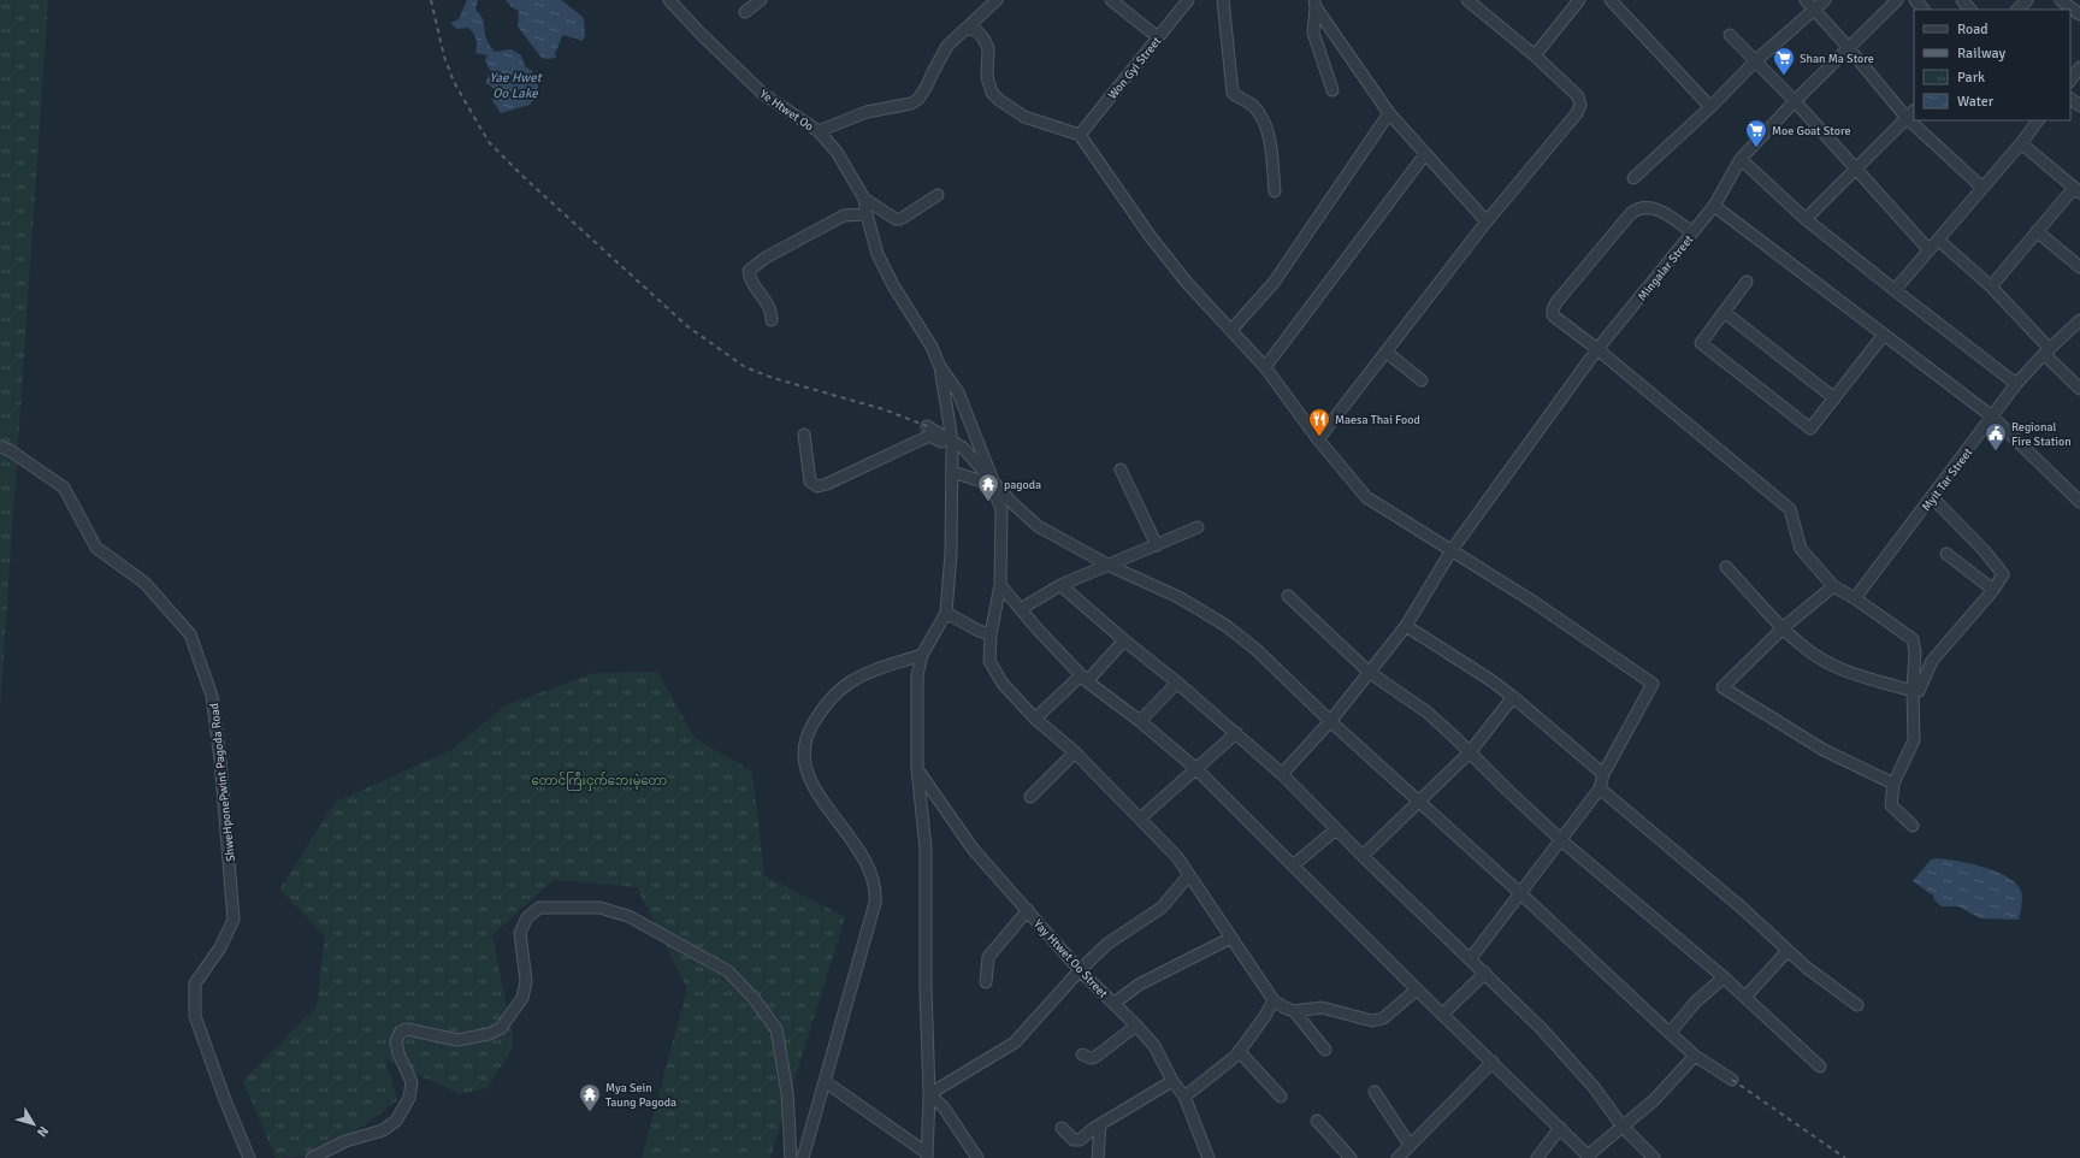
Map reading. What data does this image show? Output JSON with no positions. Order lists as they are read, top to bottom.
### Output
{
  "streets": {
    "street": [
      "Won Gyi Street",
      "Ye Htwet Oo",
      "Mingalar Street",
      "Myit Tar Street",
      "ShweHponePwint Pagoda Road",
      "Yay Htwet Oo Street"
    ]
  },
  "water": ["Yae Hwet Oo Lake"],
  "parks": ["တောင်ကြီးငှက်ဘေးမဲ့တော"],
  "places": {
    "supermarket": ["Shan Ma Store", "Moe Goat Store"],
    "restaurant": ["Maesa Thai Food"],
    "public building": ["Regional Fire Station"],
    "temple": ["pagoda", "Mya Sein Taung Pagoda"]
  },
  "legend": [
    "Road",
    "Railway",
    "Park",
    "Water"
  ],
  "north": "bottom right"
}
